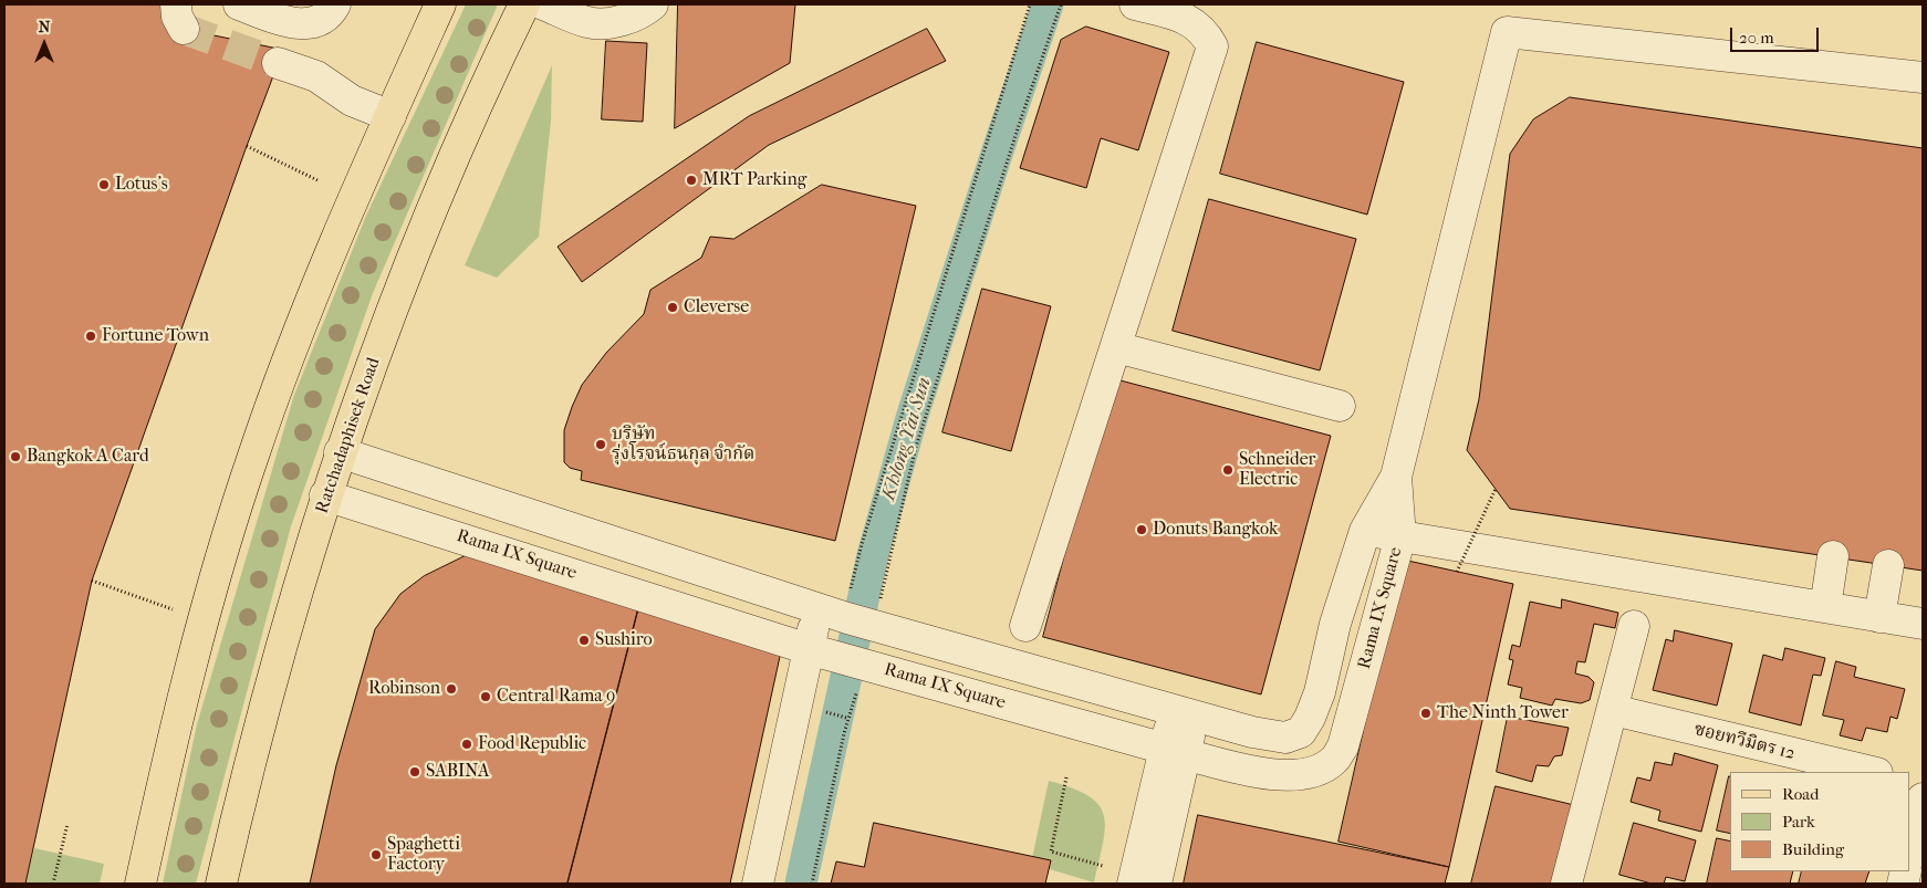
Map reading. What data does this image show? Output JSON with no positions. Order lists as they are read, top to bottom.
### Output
{
  "streets": {
    "main road": ["Ratchadaphisek Road"],
    "street": ["Rama IX Square", "ซอยทวีมิตร 12"]
  },
  "crossings": [
    ["Ratchadaphisek Road", "Rama IX Square"]
  ],
  "water": ["Khlong Yai Sun"],
  "places": [
    "MRT Parking",
    "Lotus's",
    "Cleverse",
    "Fortune Town",
    "บริษัท รุ่งโรจน์ธนกุล จำกัด",
    "Bangkok A Card",
    "Schneider Electric",
    "Donuts Bangkok",
    "Sushiro",
    "Robinson",
    "Central Rama 9",
    "The Ninth Tower",
    "Food Republic",
    "SABINA",
    "Spaghetti Factory"
  ],
  "legend": ["Road", "Park", "Building"],
  "scale_bar": "20 m",
  "north": "top"
}
